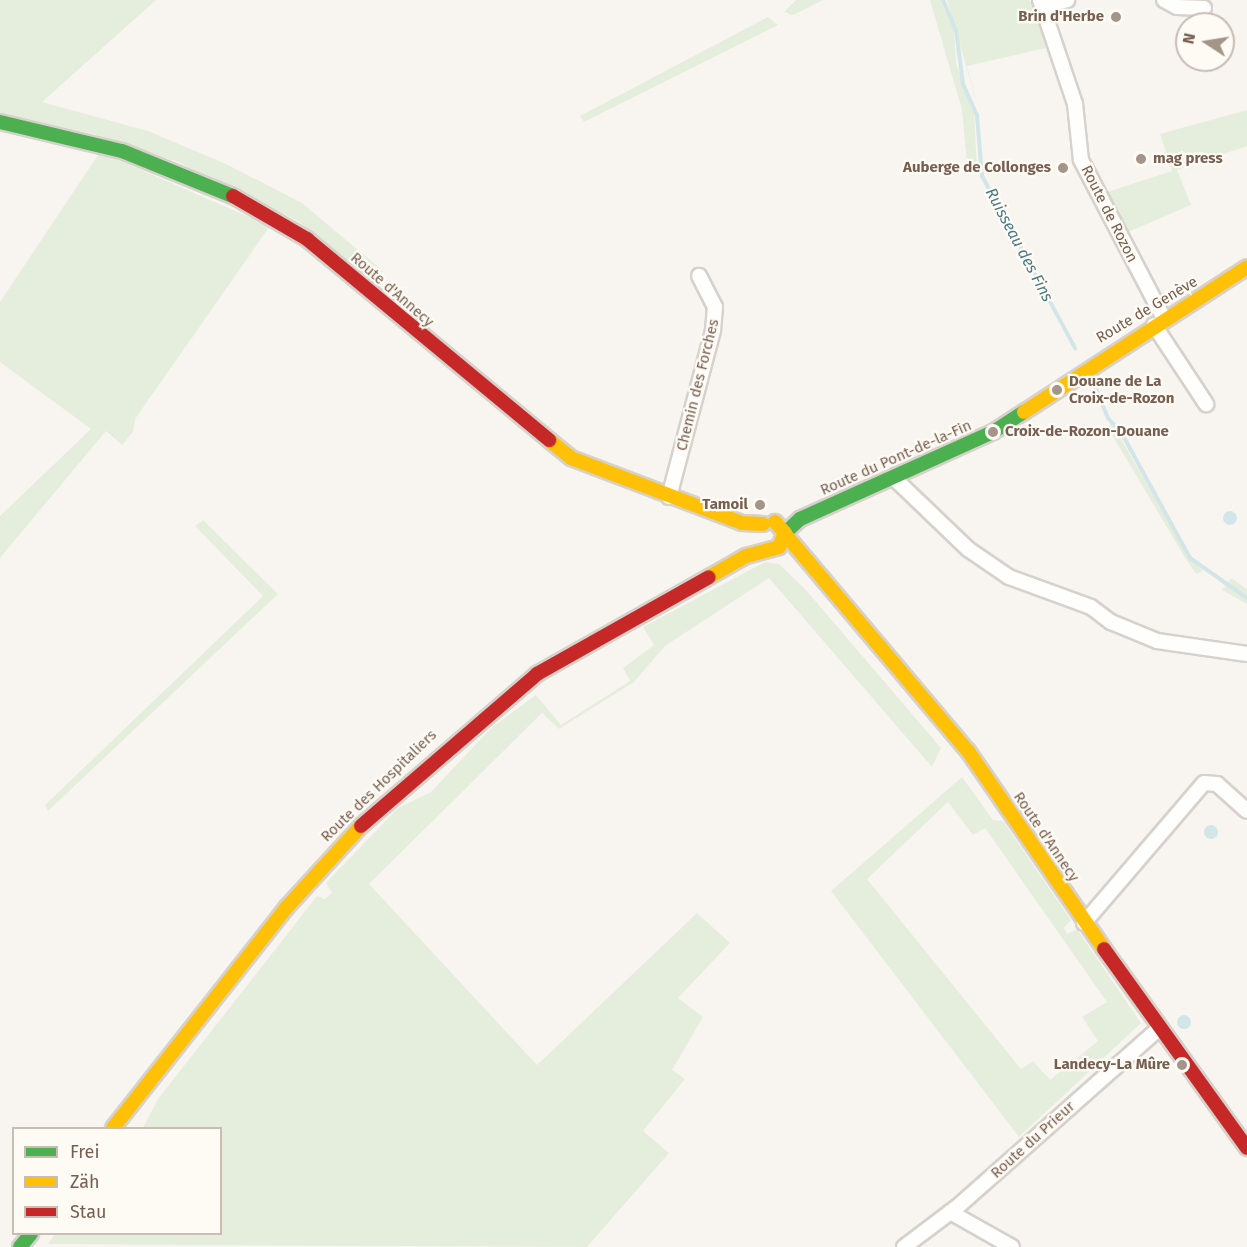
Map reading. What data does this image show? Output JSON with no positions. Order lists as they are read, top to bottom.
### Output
{
  "streets": {
    "street": [
      "Route de Rozon",
      "Route d'Annecy",
      "Route de Genève",
      "Chemin des Forches",
      "Route du Pont-de-la-Fin",
      "Route des Hospitaliers",
      "Route du Prieur"
    ]
  },
  "crossings": [
    ["Route de Rozon", "Route de Genève"],
    ["Route d'Annecy", "Chemin des Forches"],
    ["Route d'Annecy", "Route du Pont-de-la-Fin"],
    ["Route d'Annecy", "Route des Hospitaliers"],
    ["Route d'Annecy", "Route du Prieur"],
    ["Route de Genève", "Route du Pont-de-la-Fin"],
    ["Route du Pont-de-la-Fin", "Route des Hospitaliers"]
  ],
  "water": ["Ruisseau des Fins"],
  "places": [
    "Brin d'Herbe",
    "mag press",
    "Auberge de Collonges",
    "Douane de La Croix-de-Rozon",
    "Croix-de-Rozon-Douane",
    "Tamoil",
    "Landecy-La Mûre"
  ],
  "legend": ["Frei", "Zäh", "Stau"],
  "north": "left"
}
